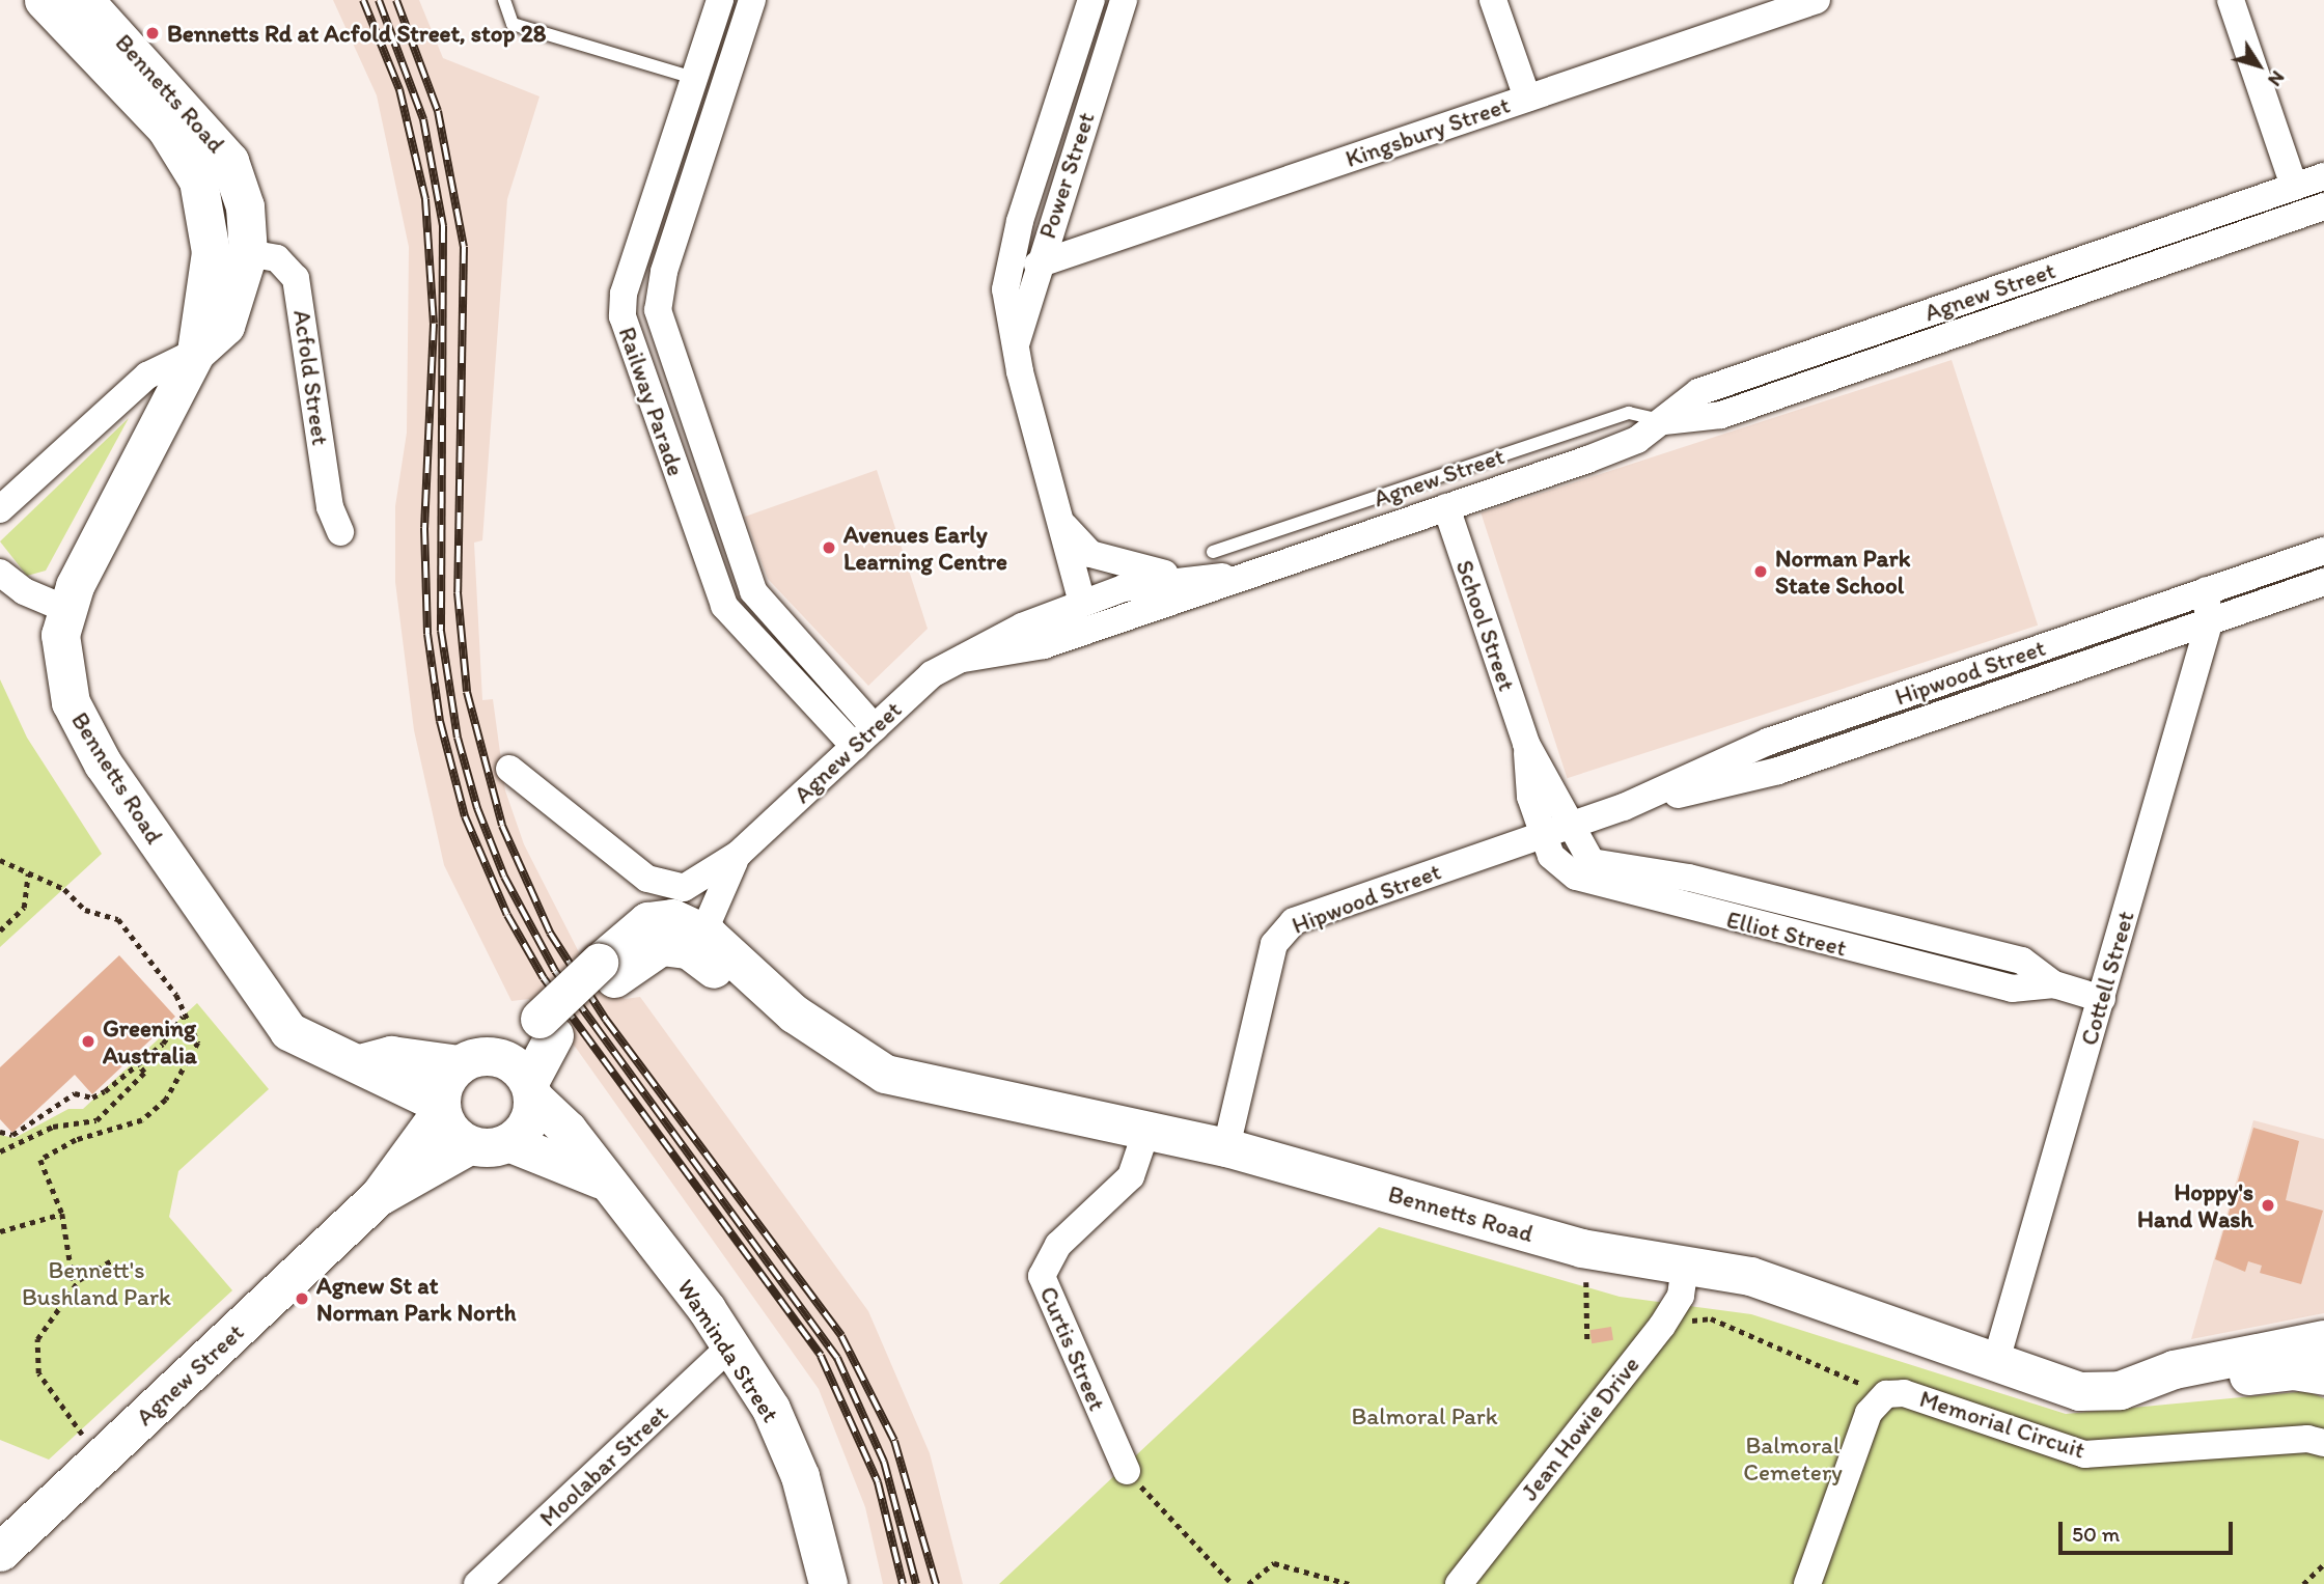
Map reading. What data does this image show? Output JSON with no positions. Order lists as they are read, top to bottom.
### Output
{
  "streets": {
    "main road": ["Bennetts Road", "Agnew Street", "Waminda Street"],
    "street": [
      "Kingsbury Street",
      "Power Street",
      "Acfold Street",
      "Railway Parade",
      "School Street",
      "Hipwood Street",
      "Elliot Street",
      "Cottell Street",
      "Curtis Street",
      "Memorial Circuit",
      "Jean Howie Drive",
      "Moolabar Street"
    ]
  },
  "crossings": [
    ["Bennetts Road", "Agnew Street"],
    ["Bennetts Road", "Acfold Street"],
    ["Bennetts Road", "Hipwood Street"],
    ["Bennetts Road", "Cottell Street"],
    ["Bennetts Road", "Curtis Street"],
    ["Bennetts Road", "Waminda Street"],
    ["Bennetts Road", "Jean Howie Drive"],
    ["Kingsbury Street", "Power Street"],
    ["Power Street", "Agnew Street"],
    ["Agnew Street", "Railway Parade"],
    ["Agnew Street", "School Street"],
    ["Agnew Street", "Waminda Street"],
    ["School Street", "Hipwood Street"],
    ["School Street", "Elliot Street"],
    ["Hipwood Street", "Elliot Street"],
    ["Hipwood Street", "Cottell Street"],
    ["Elliot Street", "Cottell Street"],
    ["Waminda Street", "Moolabar Street"]
  ],
  "parks": ["Bennett's Bushland Park", "Balmoral Park", "Balmoral Cemetery"],
  "places": [
    "Bennetts Rd at Acfold Street, stop 28",
    "Avenues Early Learning Centre",
    "Norman Park State School",
    "Greening Australia",
    "Hoppy's Hand Wash",
    "Agnew St at Norman Park North"
  ],
  "scale_bar": "50 m",
  "north": "bottom right"
}
